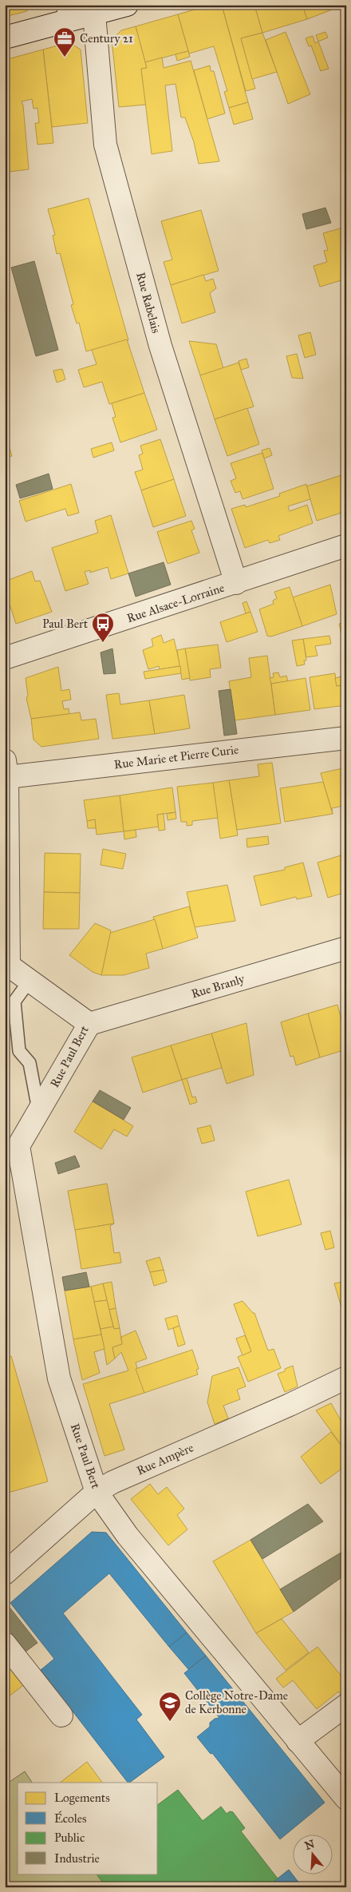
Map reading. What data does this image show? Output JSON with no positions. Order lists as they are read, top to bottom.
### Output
{
  "streets": {
    "street": [
      "Rue Rabelais",
      "Rue Alsace-Lorraine",
      "Rue Marie et Pierre Curie",
      "Rue Branly",
      "Rue Paul Bert",
      "Rue Ampère"
    ]
  },
  "crossings": [
    ["Rue Rabelais", "Rue Alsace-Lorraine"],
    ["Rue Marie et Pierre Curie", "Rue Paul Bert"],
    ["Rue Branly", "Rue Paul Bert"],
    ["Rue Paul Bert", "Rue Ampère"]
  ],
  "places": {
    "office": ["Century 21"],
    "bus stop": ["Paul Bert"],
    "school or university": ["Collège Notre-Dame de Kerbonne"]
  },
  "legend": [
    "Logements",
    "Écoles",
    "Public",
    "Industrie"
  ],
  "north": "top"
}
